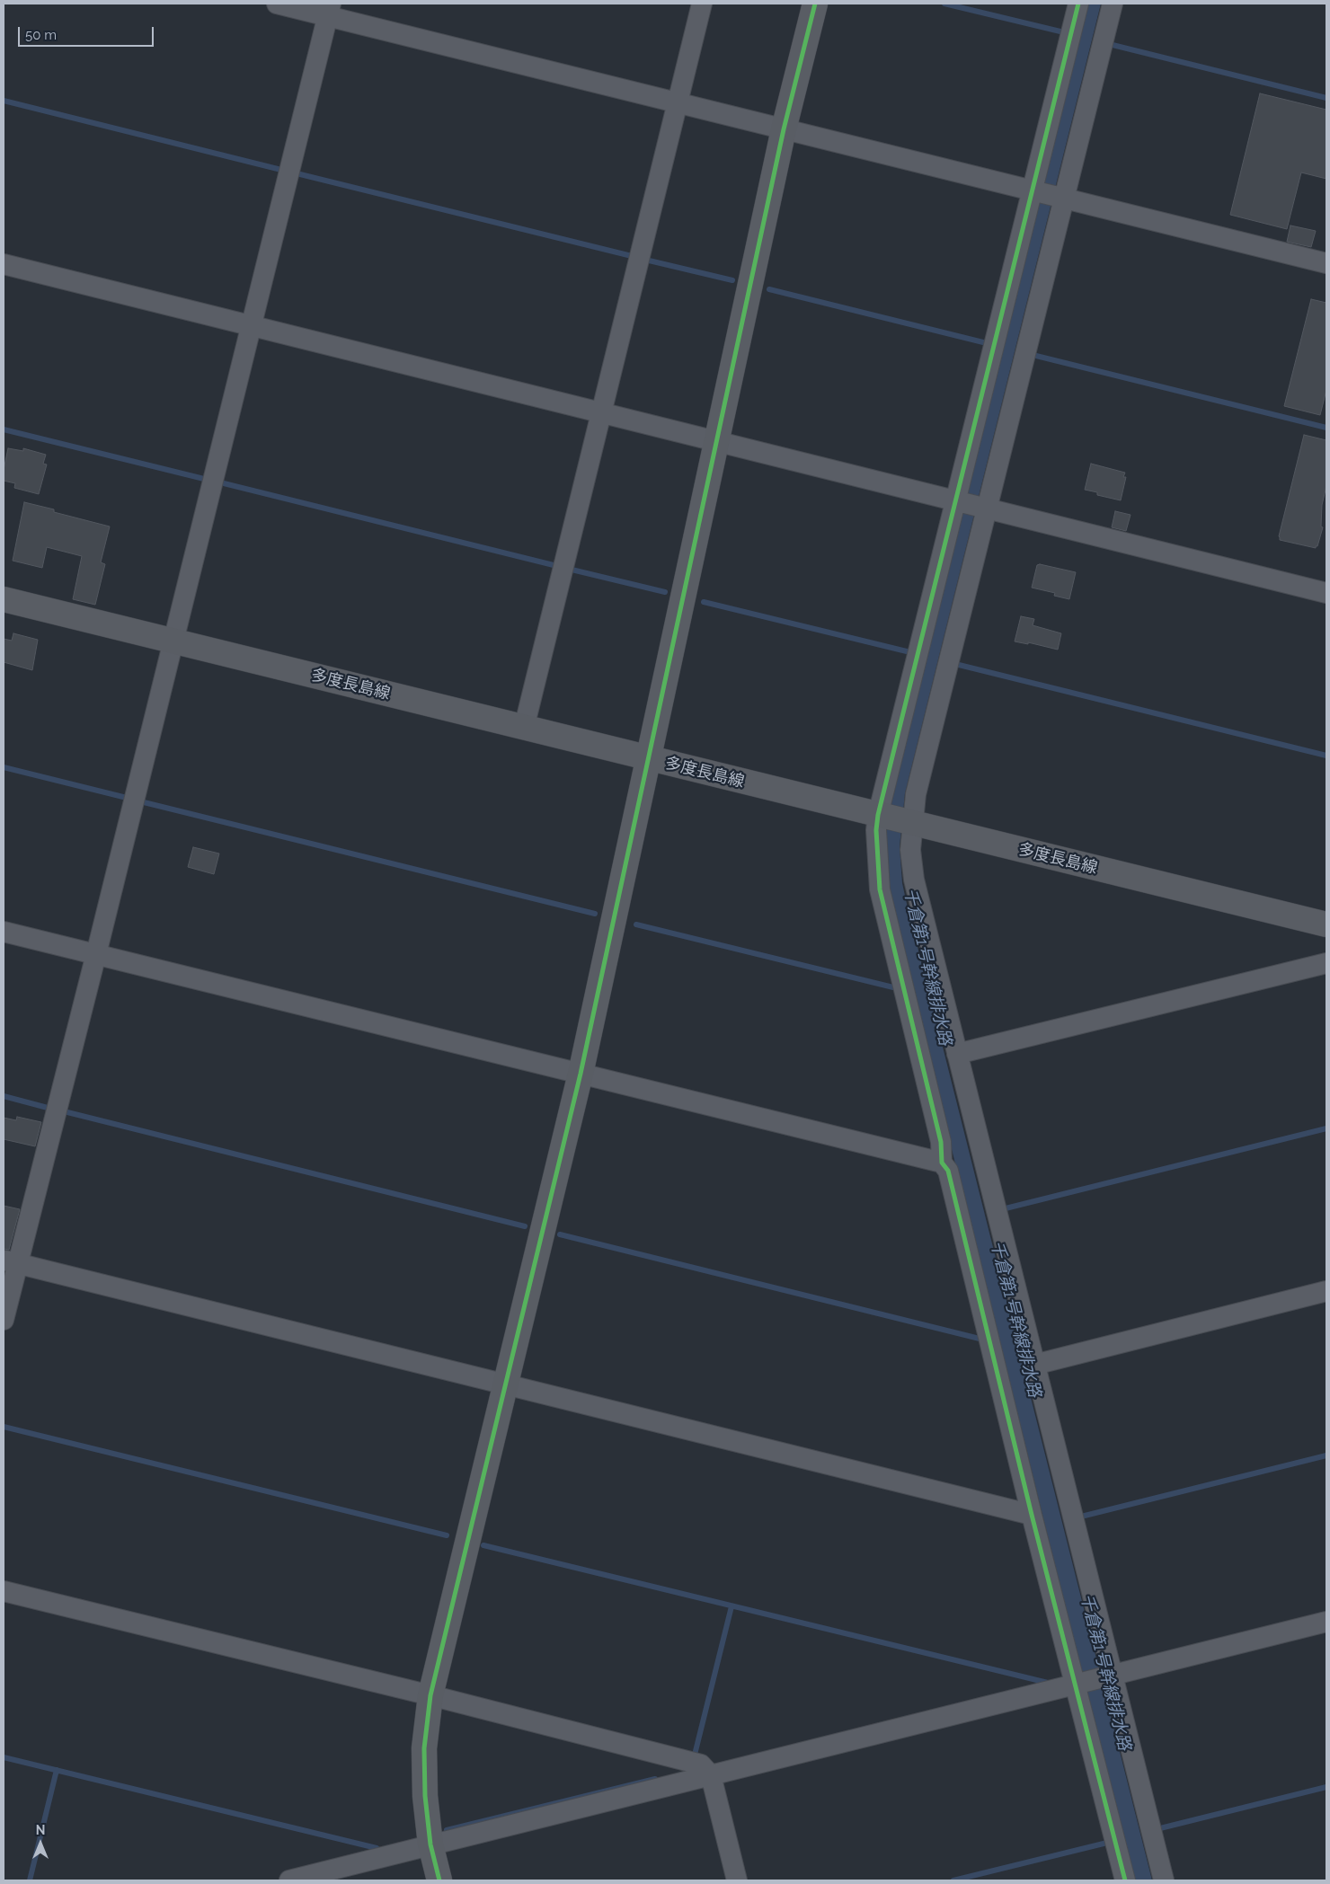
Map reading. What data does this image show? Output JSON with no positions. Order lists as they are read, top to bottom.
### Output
{
  "streets": {
    "street": ["多度長島線"]
  },
  "water": ["千倉第1号幹線排水路"],
  "scale_bar": "50 m",
  "north": "top"
}
